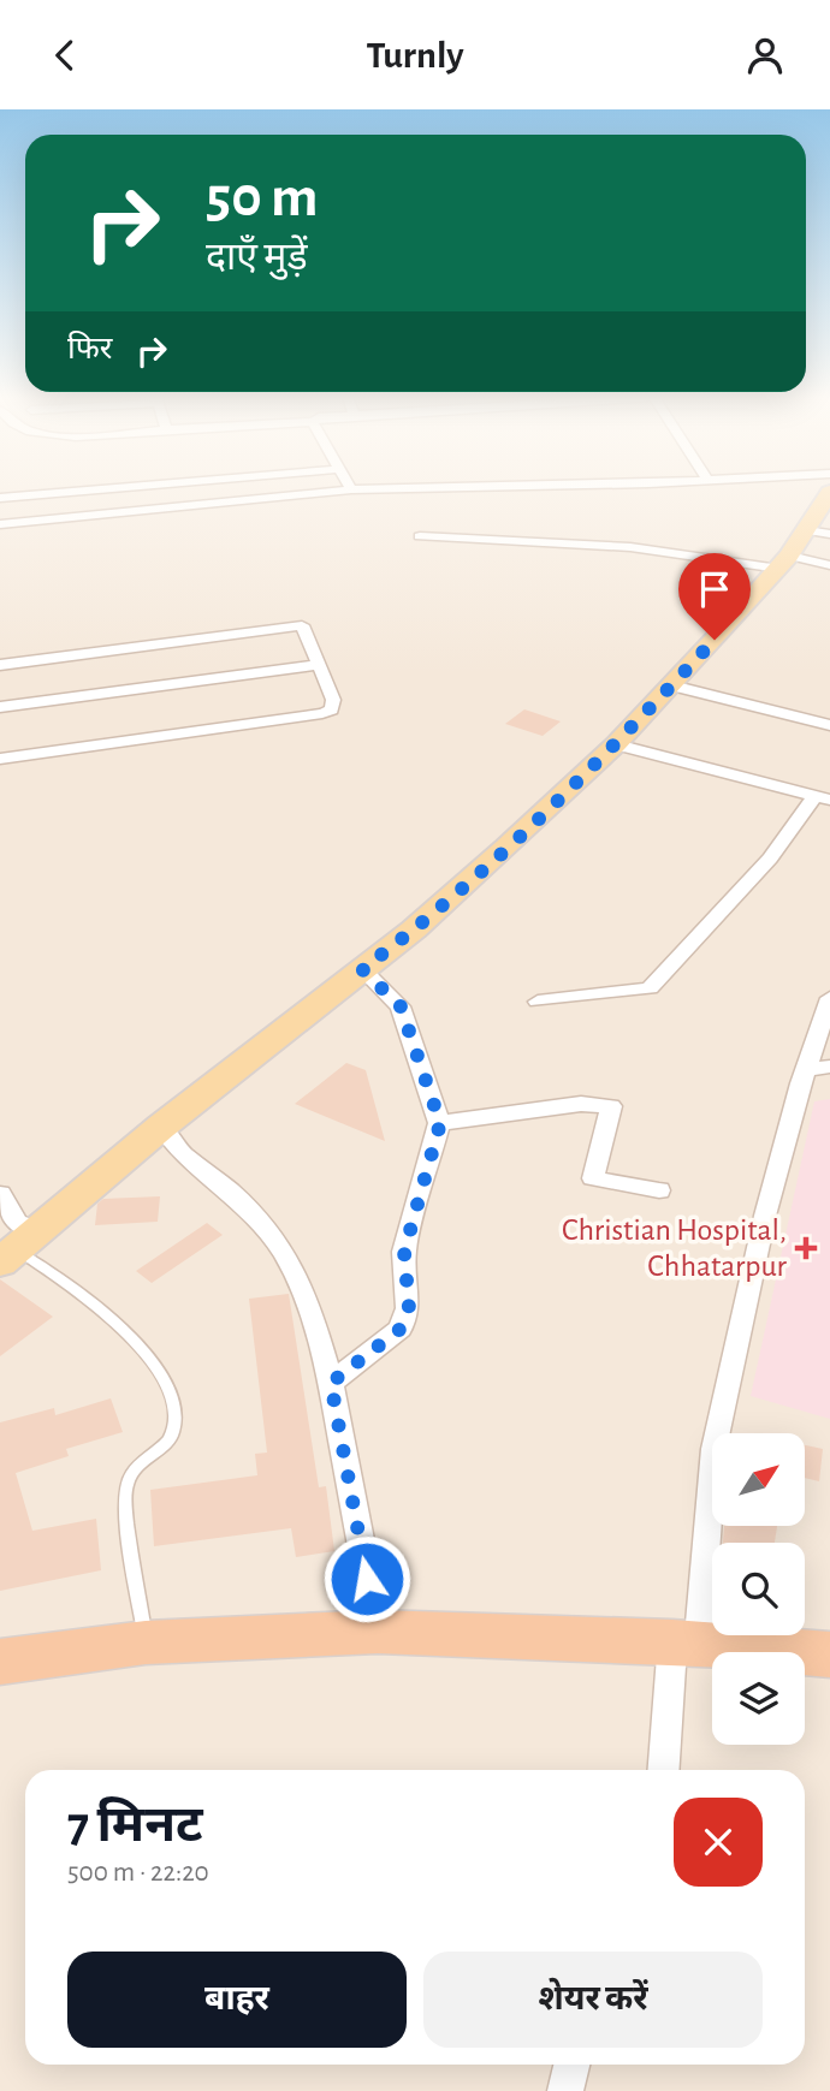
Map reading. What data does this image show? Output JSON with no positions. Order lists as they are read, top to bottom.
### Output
{
  "places": {
    "health": ["Christian Hospital, Chhatarpur"]
  },
  "north": "top right",
  "page": {
    "header": "Turnly",
    "turn": ["50 m", "दाएँ मुड़ें"],
    "then": "फिर",
    "heading": ["7 मिनट", "500 m · 22:20"],
    "buttons": ["बाहर", "शेयर करें"]
  }
}
